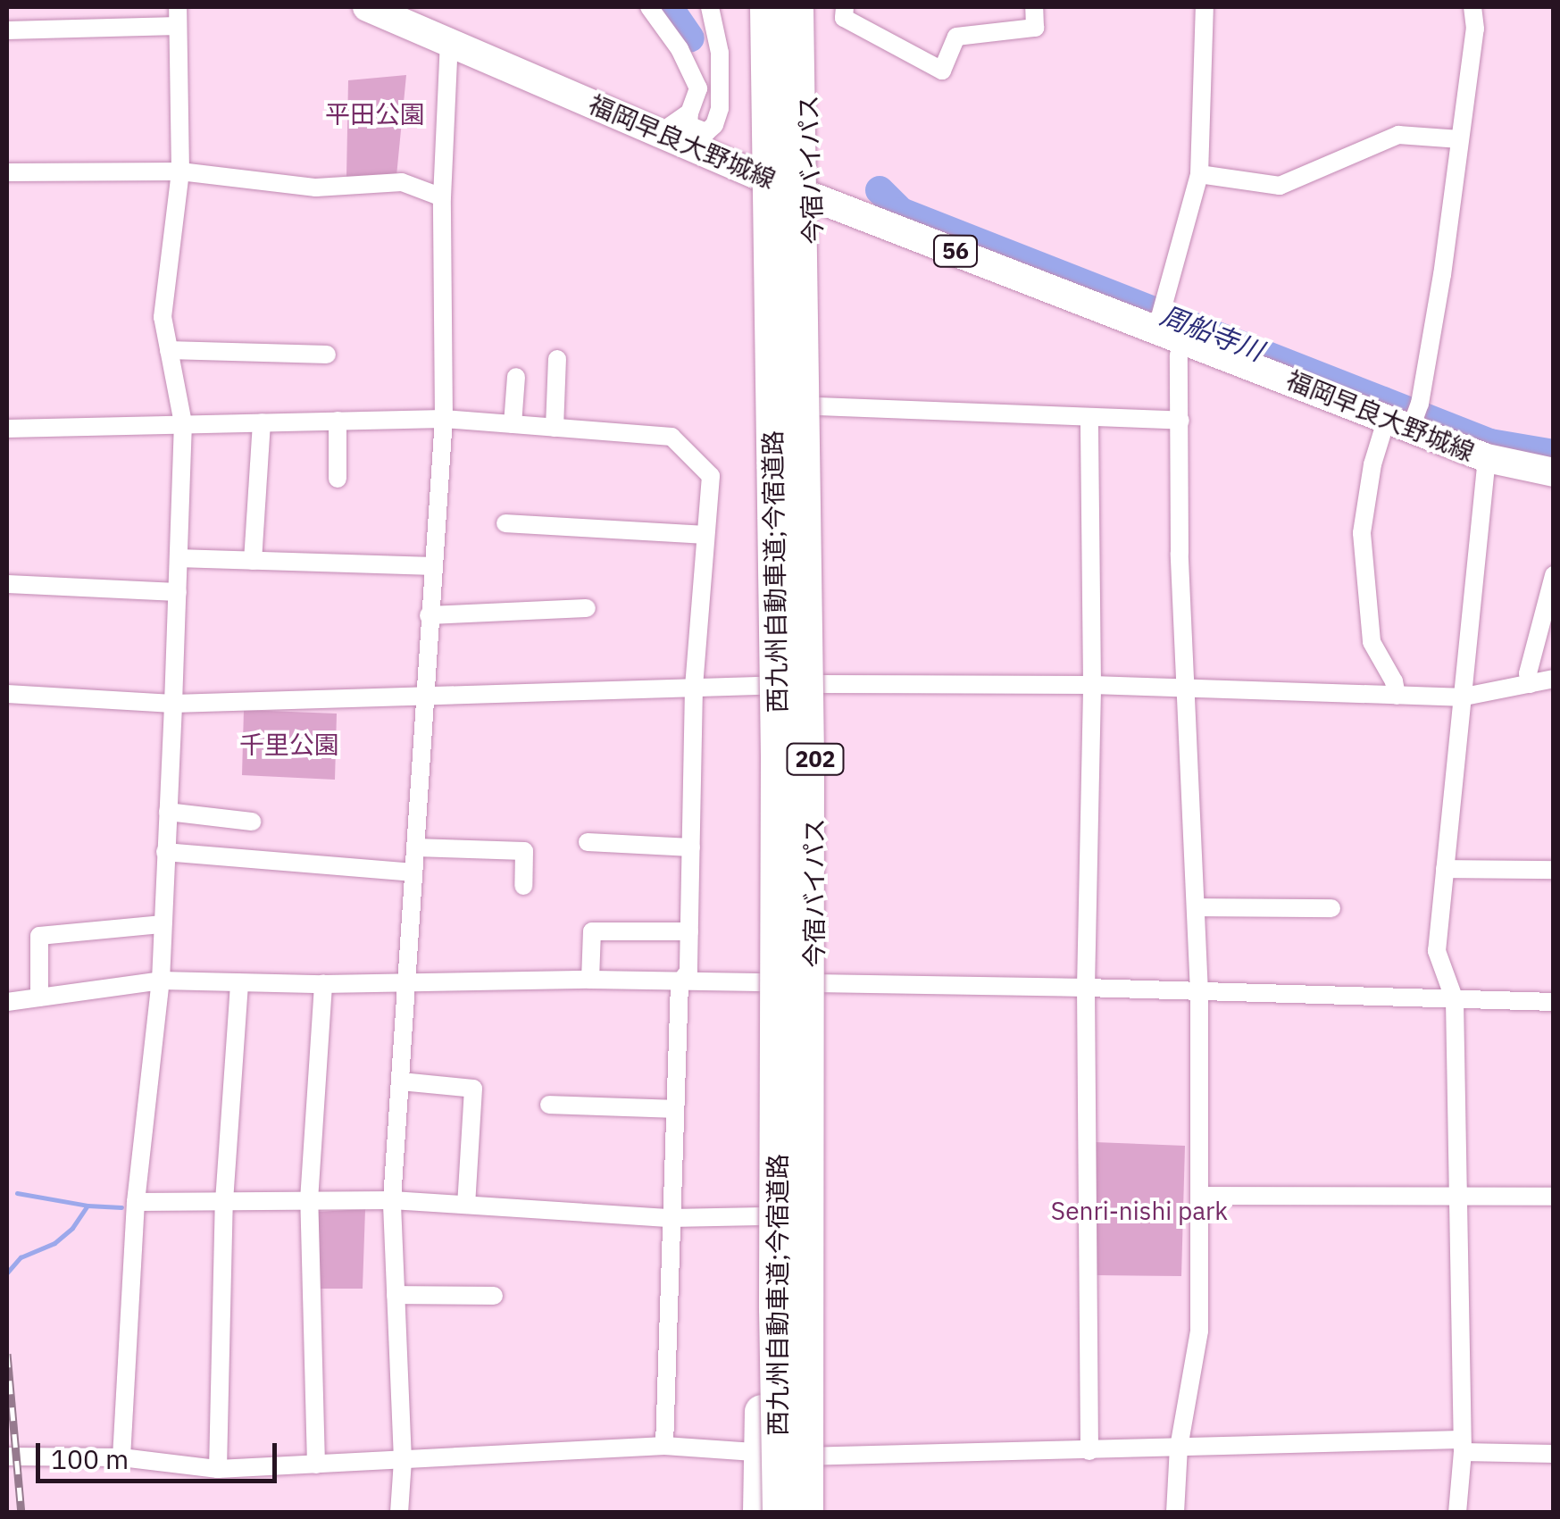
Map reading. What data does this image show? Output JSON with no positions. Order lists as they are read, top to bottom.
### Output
{
  "streets": {
    "highway": ["今宿バイパス", "西九州自動車道;今宿道路", "202"],
    "main road": ["福岡早良大野城線", "56"]
  },
  "crossings": [
    ["福岡早良大野城線", "今宿バイパス"]
  ],
  "water": ["周船寺川"],
  "parks": ["平田公園", "千里公園", "Senri-nishi park"],
  "scale_bar": "100 m"
}
